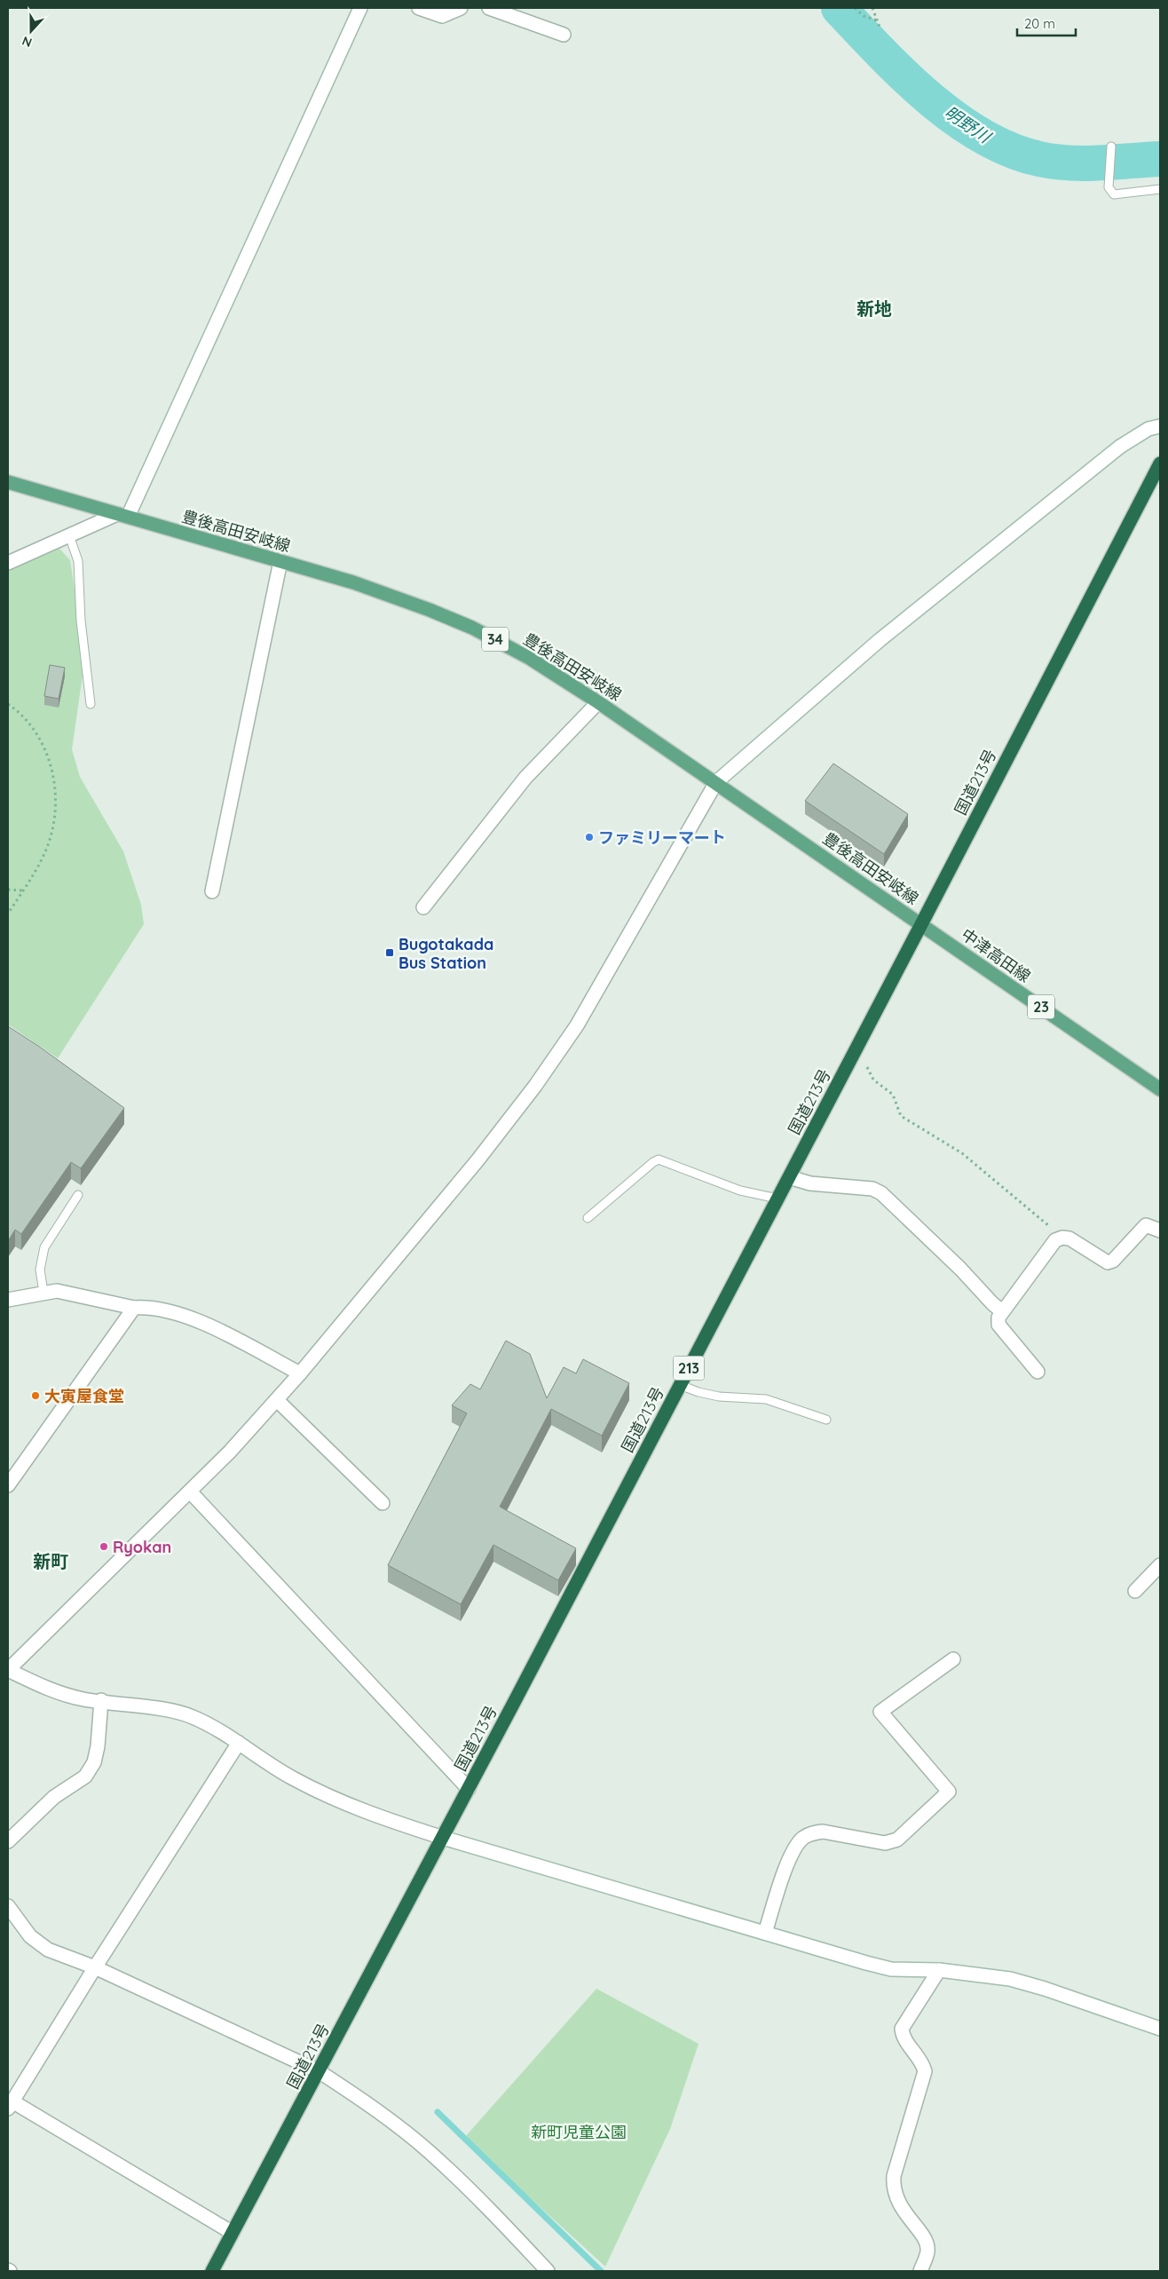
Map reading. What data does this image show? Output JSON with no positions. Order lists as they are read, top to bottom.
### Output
{
  "streets": {
    "highway": ["国道213号", "213"],
    "main road": [
      "豊後高田安岐線",
      "34",
      "中津高田線",
      "23"
    ]
  },
  "crossings": [
    ["豊後高田安岐線", "国道213号"],
    ["豊後高田安岐線", "中津高田線"],
    ["国道213号", "中津高田線"]
  ],
  "districts": ["新地", "新町"],
  "water": ["明野川"],
  "parks": ["新町児童公園"],
  "places": {
    "other": ["ファミリーマート", "大寅屋食堂", "Ryokan"],
    "transit": ["Bugotakada Bus Station"]
  },
  "scale_bar": "20 m",
  "north": "bottom"
}
